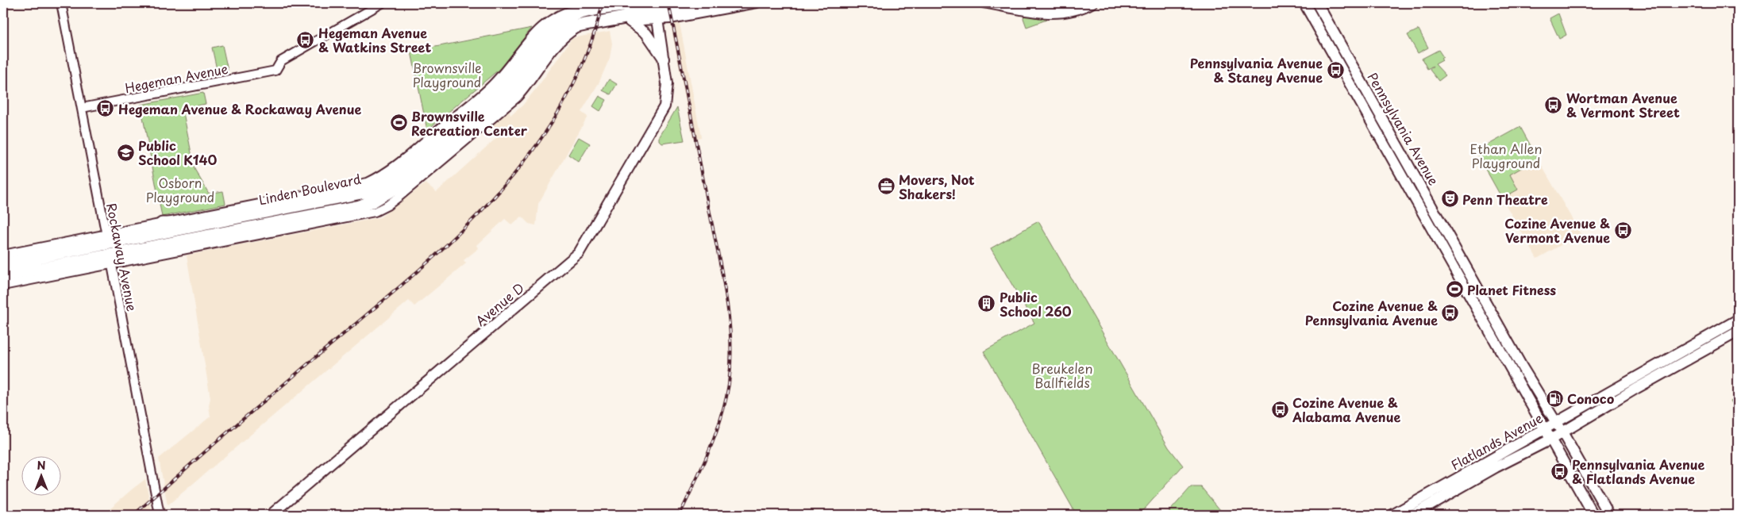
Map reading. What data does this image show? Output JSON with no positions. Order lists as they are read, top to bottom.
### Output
{
  "streets": {
    "highway": ["Linden Boulevard"],
    "main road": ["Pennsylvania Avenue", "Avenue D", "Flatlands Avenue"],
    "street": ["Hegeman Avenue", "Rockaway Avenue"]
  },
  "crossings": [
    ["Hegeman Avenue", "Rockaway Avenue"],
    ["Pennsylvania Avenue", "Flatlands Avenue"],
    ["Linden Boulevard", "Rockaway Avenue"],
    ["Linden Boulevard", "Avenue D"]
  ],
  "parks": [
    "Brownsville Playground",
    "Ethan Allen Playground",
    "Osborn Playground",
    "Breukelen Ballfields"
  ],
  "places": {
    "bus stop": [
      "Hegeman Avenue & Watkins Street",
      "Pennsylvania Avenue & Staney Avenue",
      "Wortman Avenue & Vermont Street",
      "Hegeman Avenue & Rockaway Avenue",
      "Cozine Avenue & Vermont Avenue",
      "Cozine Avenue & Pennsylvania Avenue",
      "Cozine Avenue & Alabama Avenue",
      "Pennsylvania Avenue & Flatlands Avenue"
    ],
    "sports": ["Brownsville Recreation Center", "Planet Fitness"],
    "school or university": ["Public School K140"],
    "office": ["Movers, Not Shakers!"],
    "theatre": ["Penn Theatre"],
    "building": ["Public School 260"],
    "fuel station": ["Conoco"]
  },
  "north": "top"
}
